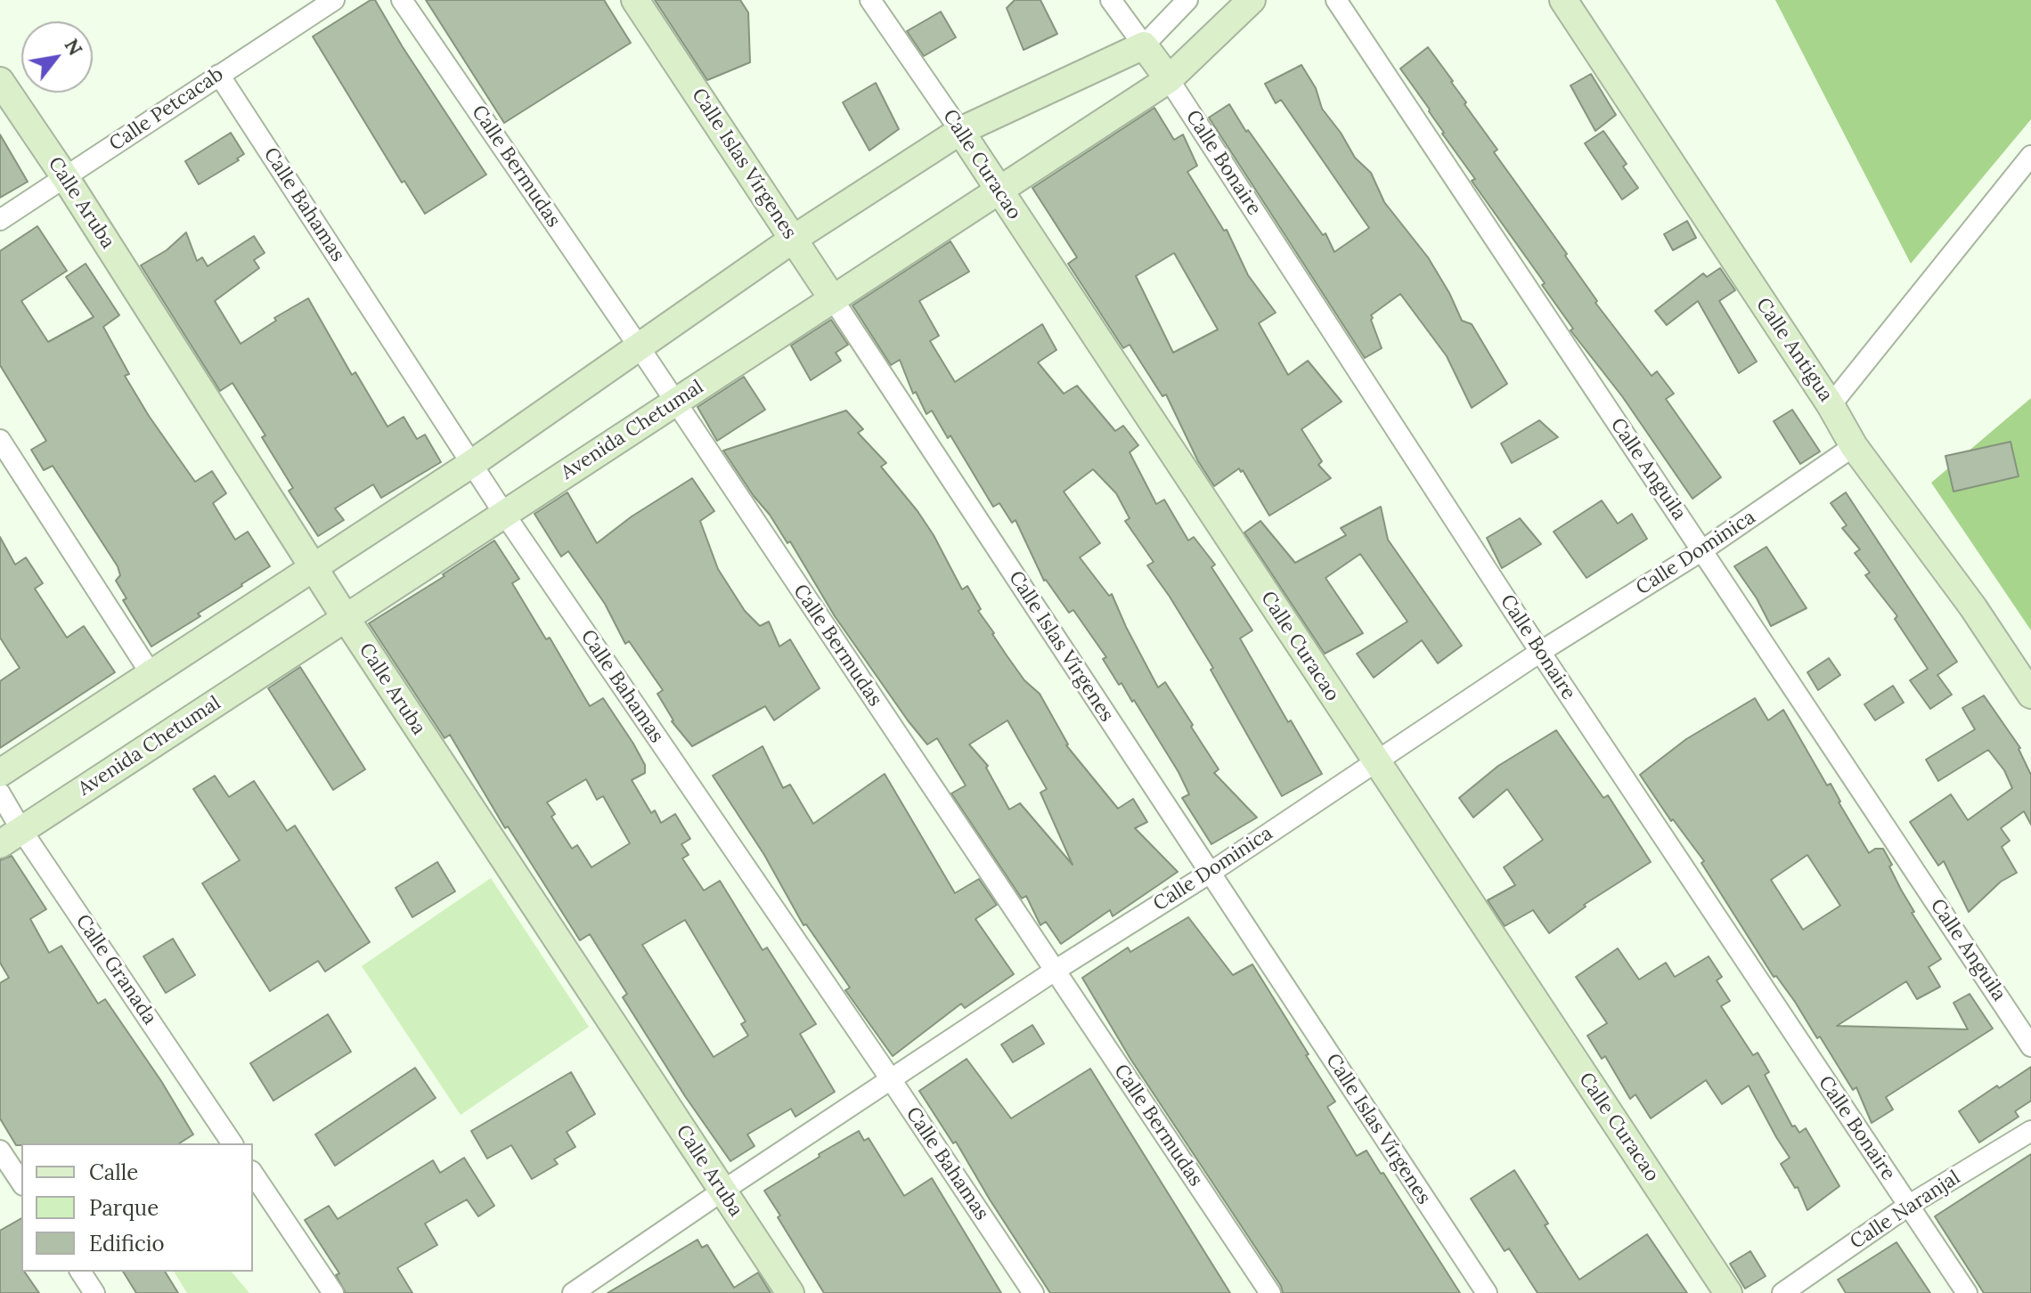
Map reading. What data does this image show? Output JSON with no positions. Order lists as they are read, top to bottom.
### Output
{
  "streets": {
    "main road": [
      "Calle Bonaire",
      "Calle Islas Vírgenes",
      "Calle Curacao",
      "Calle Aruba",
      "Calle Antigua",
      "Avenida Chetumal"
    ],
    "street": [
      "Calle Petcacab",
      "Calle Bermudas",
      "Calle Bahamas",
      "Calle Anguila",
      "Calle Dominica",
      "Calle Granada",
      "Calle Naranjal"
    ]
  },
  "crossings": [
    ["Calle Petcacab", "Calle Aruba"],
    ["Calle Petcacab", "Calle Bahamas"],
    ["Calle Bonaire", "Avenida Chetumal"],
    ["Calle Bonaire", "Calle Dominica"],
    ["Calle Bonaire", "Calle Naranjal"],
    ["Calle Islas Vírgenes", "Avenida Chetumal"],
    ["Calle Islas Vírgenes", "Calle Dominica"],
    ["Calle Curacao", "Avenida Chetumal"],
    ["Calle Curacao", "Calle Dominica"],
    ["Calle Bermudas", "Avenida Chetumal"],
    ["Calle Bermudas", "Calle Dominica"],
    ["Calle Aruba", "Avenida Chetumal"],
    ["Calle Aruba", "Calle Dominica"],
    ["Calle Bahamas", "Avenida Chetumal"],
    ["Calle Bahamas", "Calle Dominica"],
    ["Calle Antigua", "Calle Dominica"],
    ["Avenida Chetumal", "Calle Granada"],
    ["Calle Anguila", "Calle Dominica"]
  ],
  "legend": ["Calle", "Parque", "Edificio"],
  "north": "top right"
}
